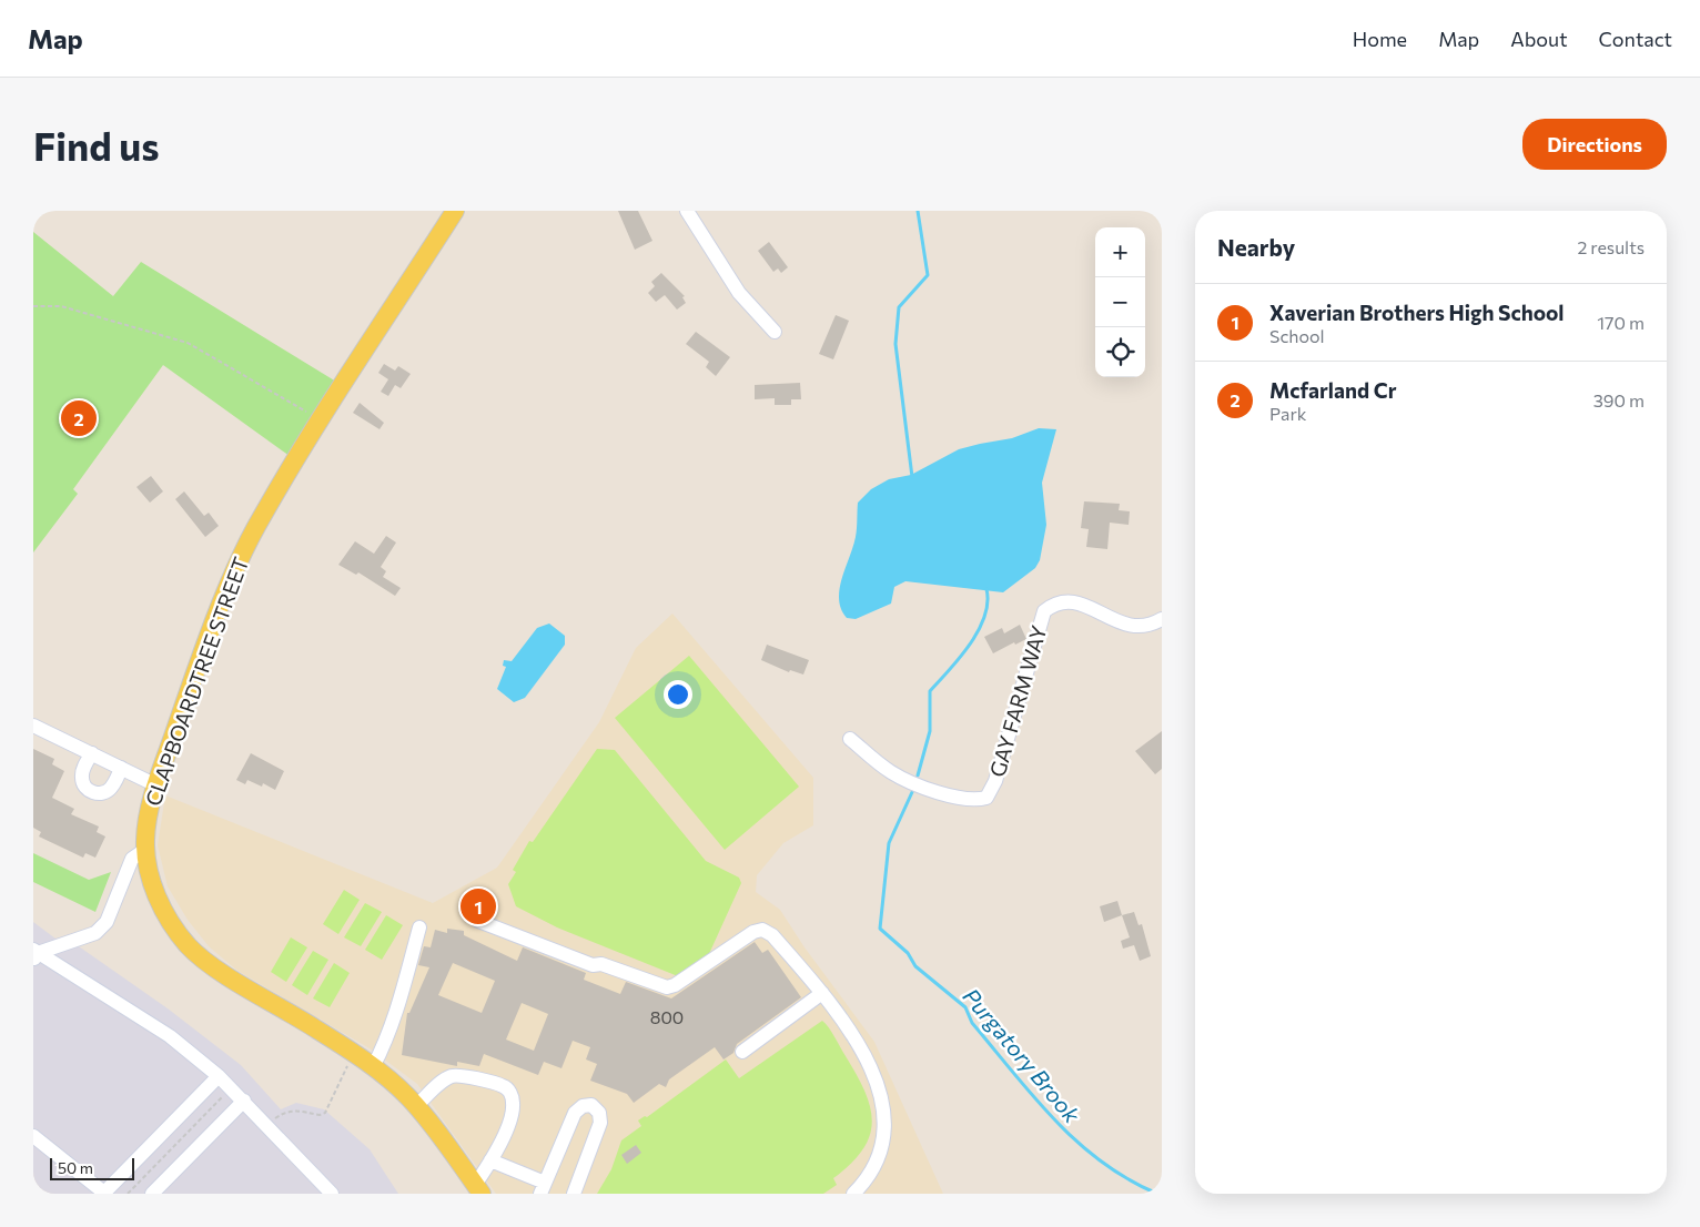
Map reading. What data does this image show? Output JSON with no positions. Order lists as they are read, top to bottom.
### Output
{
  "streets": {
    "main road": ["CLAPBOARDTREE STREET"],
    "street": ["GAY FARM WAY"]
  },
  "water": ["Purgatory Brook"],
  "house_numbers": ["800"],
  "scale_bar": "50 m",
  "page": {
    "header": "Map",
    "nav": [
      "Home",
      "Map",
      "About",
      "Contact"
    ],
    "buttons": "Directions",
    "title": "Find us",
    "heading": ["Nearby", "2 results"],
    "map_buttons": ["+", "−"],
    "list": [
      {
        "mark": "1",
        "name": "Xaverian Brothers High School",
        "note": "School",
        "value": "170 m"
      },
      {
        "mark": "2",
        "name": "Mcfarland Cr",
        "note": "Park",
        "value": "390 m"
      }
    ],
    "pins": ["2", "1"],
    "scale": "50 m"
  }
}
